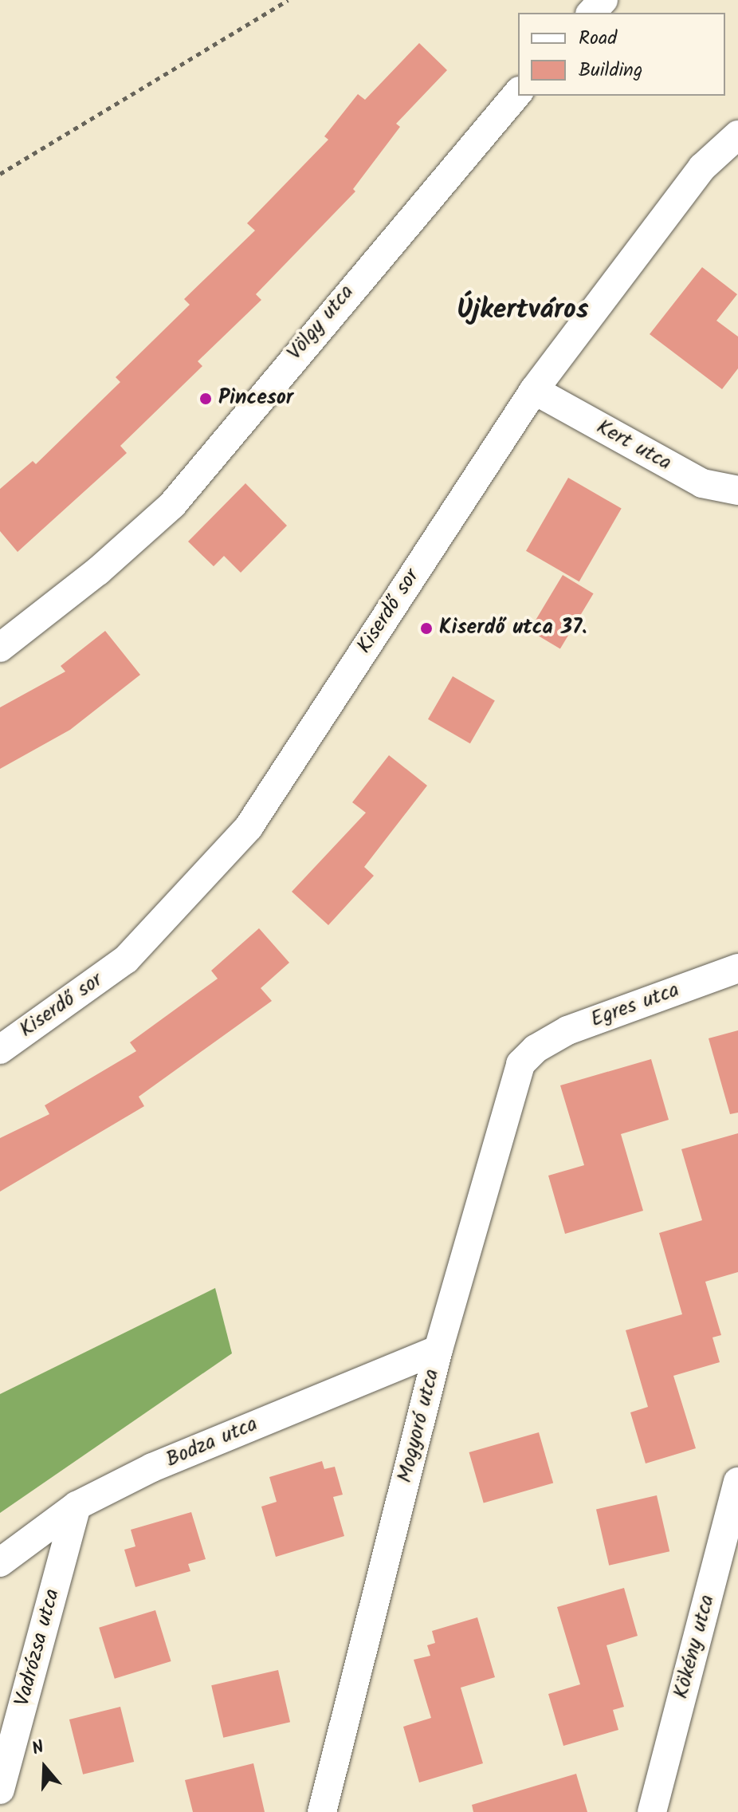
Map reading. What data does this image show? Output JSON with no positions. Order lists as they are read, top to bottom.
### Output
{
  "streets": {
    "street": [
      "Völgy utca",
      "Kert utca",
      "Kiserdő sor",
      "Egres utca",
      "Mogyoró utca",
      "Bodza utca",
      "Kökény utca",
      "Vadrózsa utca"
    ]
  },
  "crossings": [
    ["Kert utca", "Kiserdő sor"],
    ["Egres utca", "Mogyoró utca"],
    ["Mogyoró utca", "Bodza utca"],
    ["Bodza utca", "Vadrózsa utca"]
  ],
  "districts": ["Újkertváros"],
  "places": ["Pincesor", "Kiserdő utca 37."],
  "legend": ["Road", "Building"],
  "north": "top"
}
